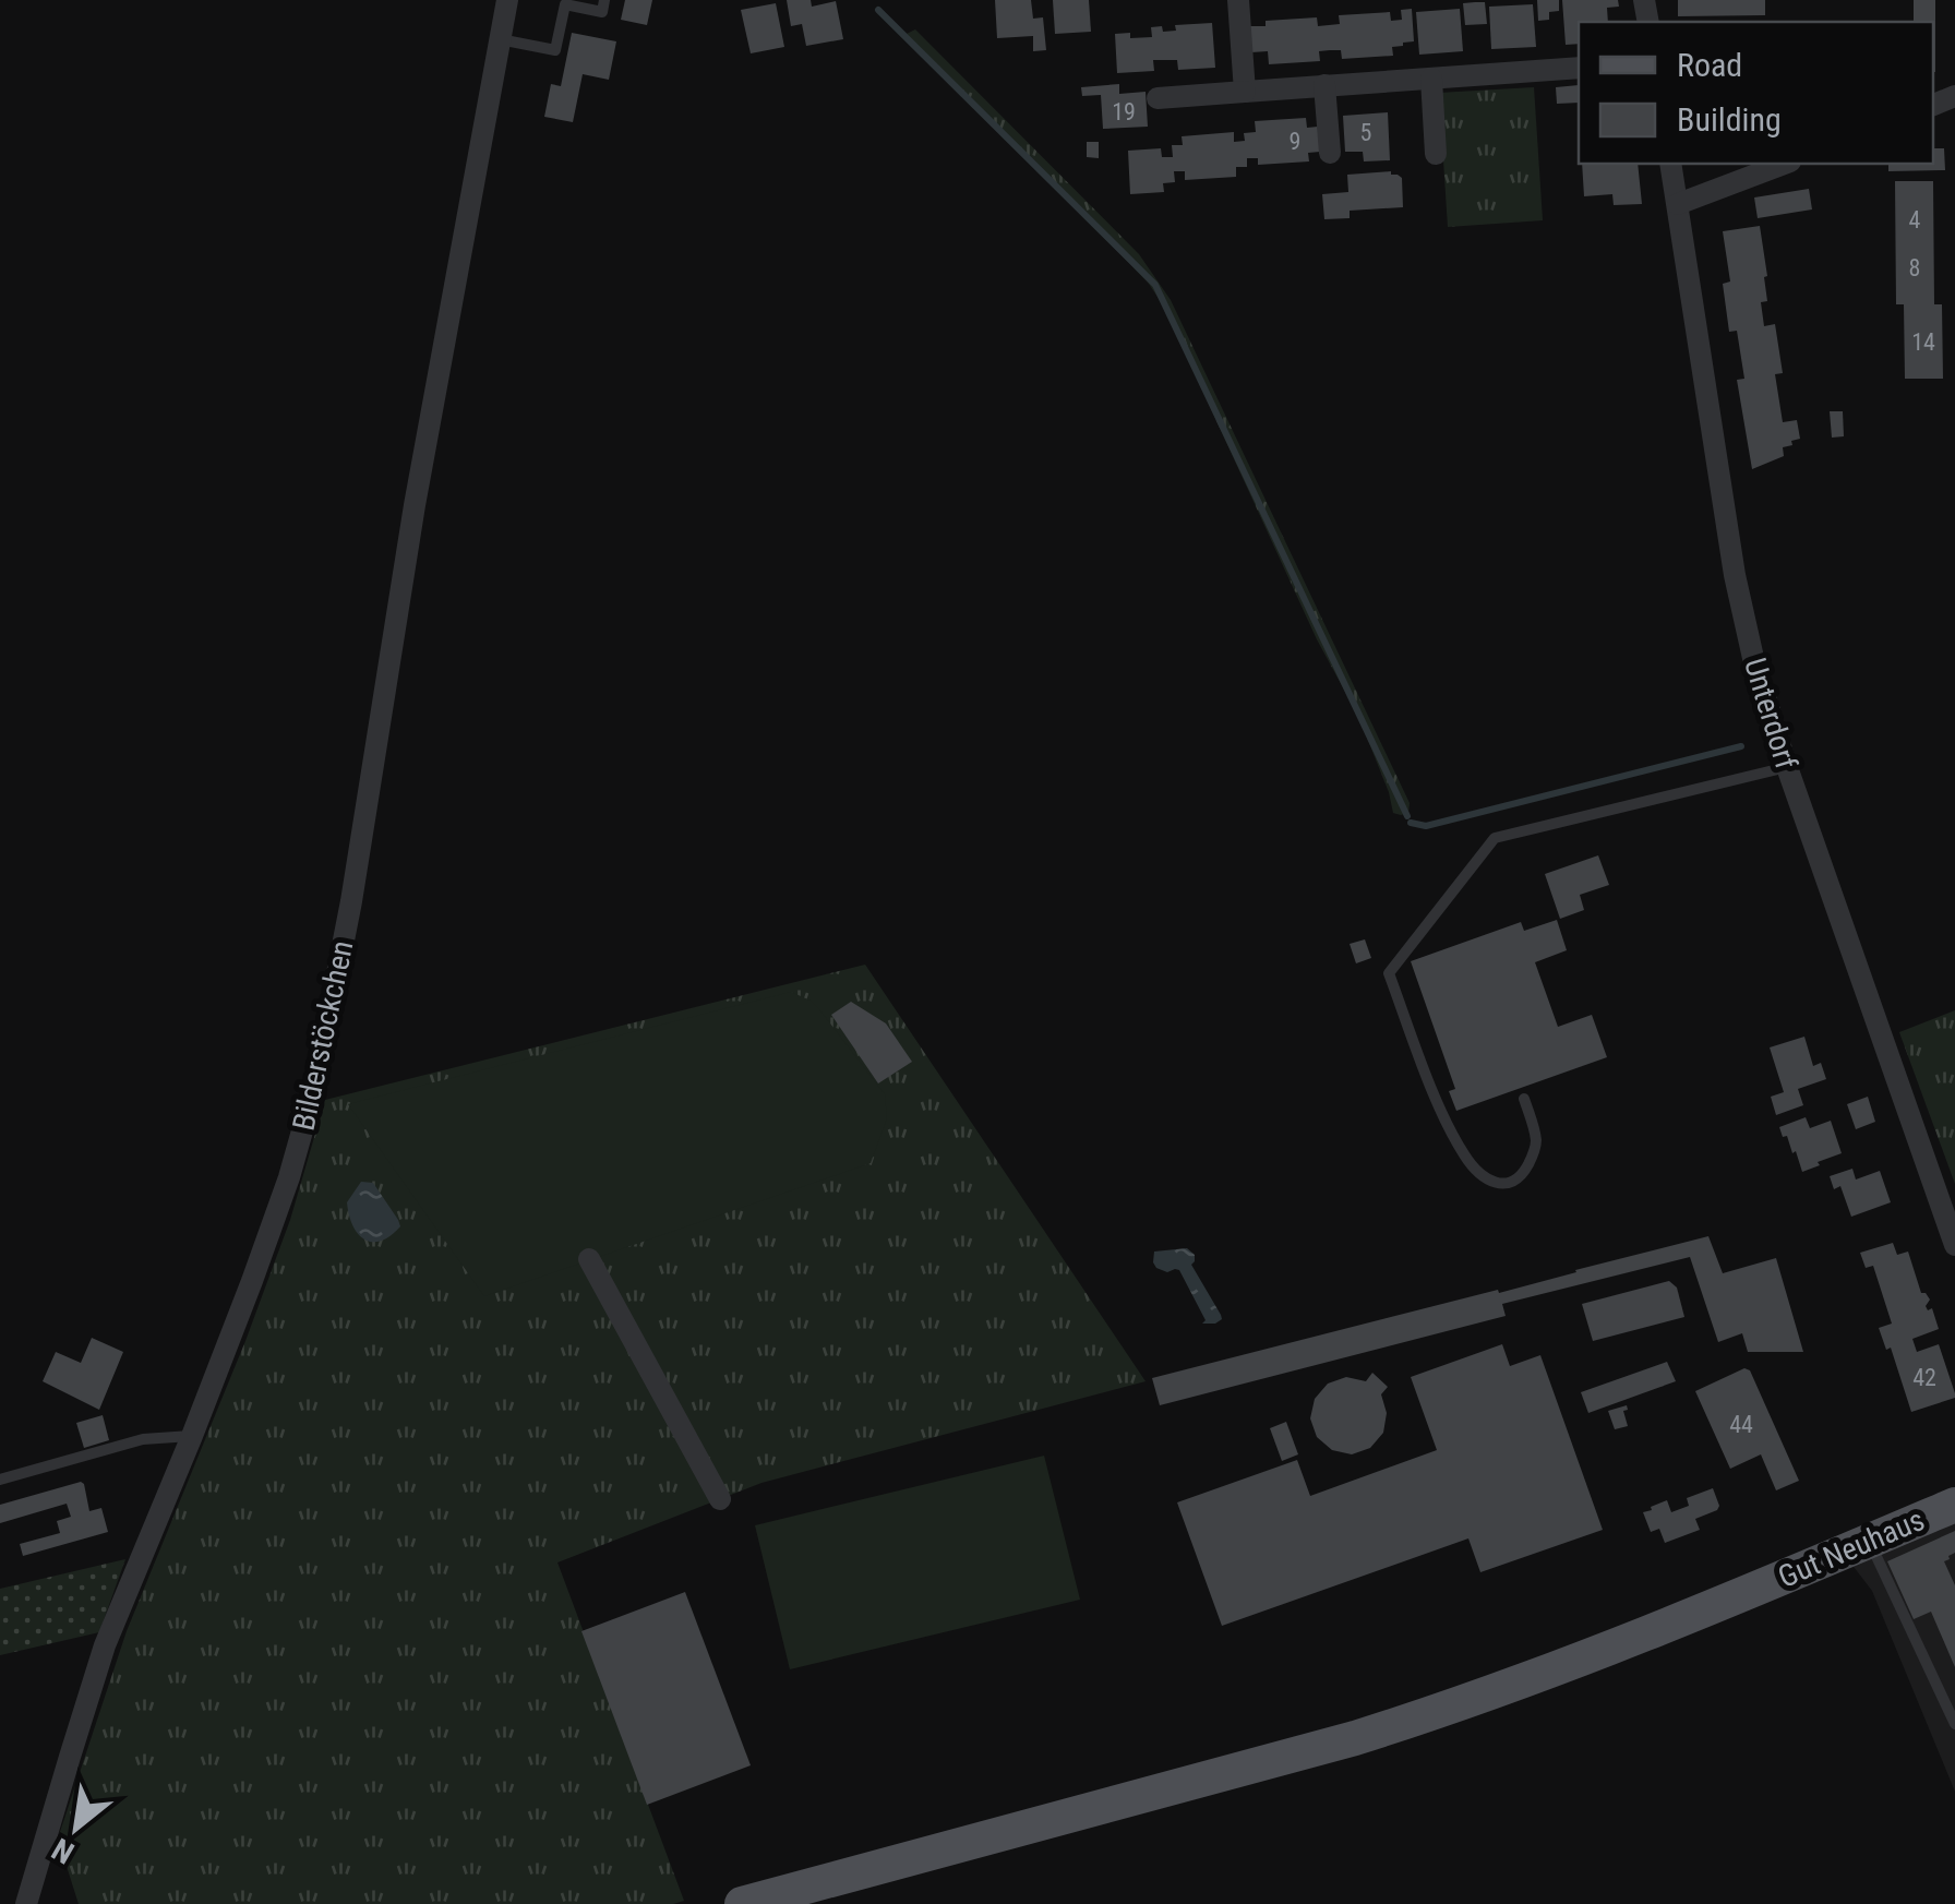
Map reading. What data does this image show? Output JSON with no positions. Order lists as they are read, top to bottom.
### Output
{
  "streets": {
    "main road": ["Gut Neuhaus"],
    "street": ["Unterdorf", "Bilderstöckchen"]
  },
  "house_numbers": [
    "19",
    "5",
    "9",
    "4",
    "8",
    "14",
    "42",
    "44"
  ],
  "legend": ["Road", "Building"],
  "north": "bottom left"
}
